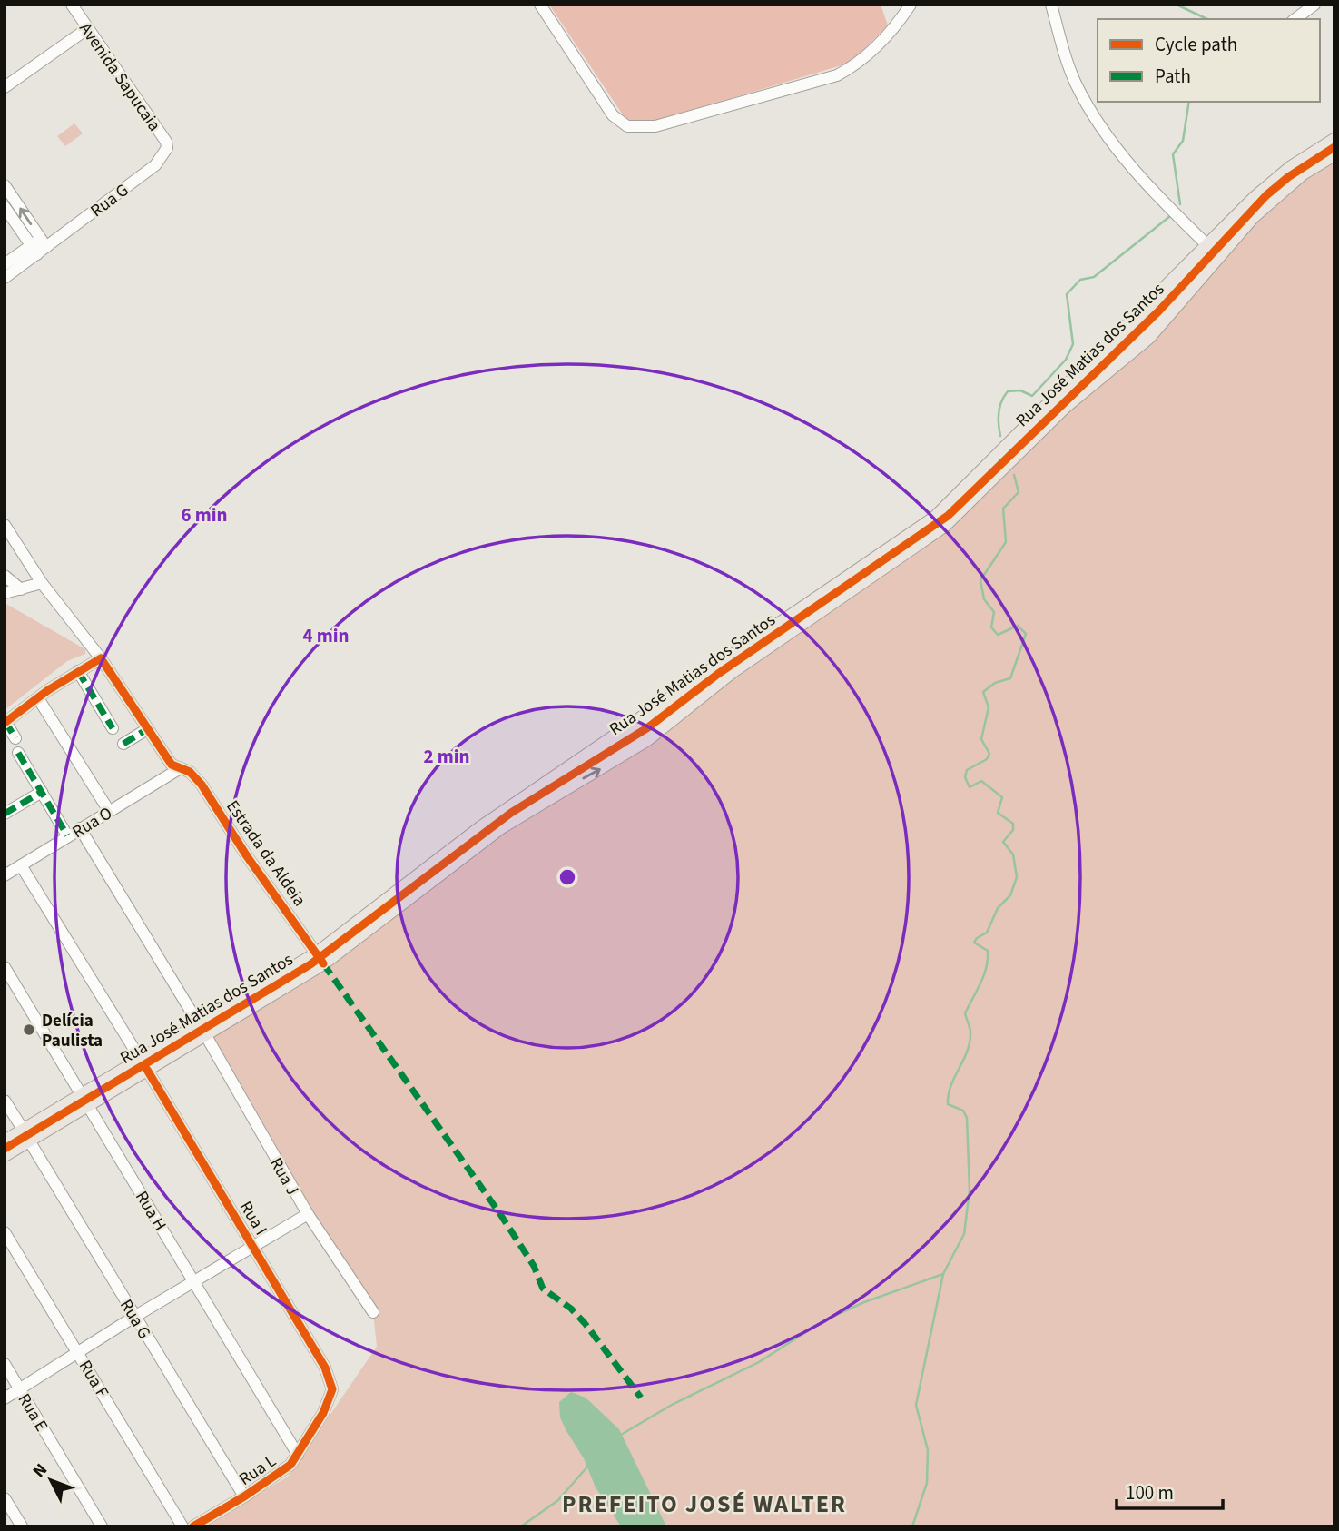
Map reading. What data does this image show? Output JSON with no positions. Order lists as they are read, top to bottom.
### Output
{
  "streets": {
    "main road": ["Rua José Matias dos Santos"],
    "street": [
      "Avenida Sapucaia",
      "Rua G",
      "Rua O",
      "Estrada da Aldeia",
      "Rua J",
      "Rua H",
      "Rua I",
      "Rua F",
      "Rua E",
      "Rua L"
    ]
  },
  "crossings": [
    ["Avenida Sapucaia", "Rua G"],
    ["Rua G", "Rua José Matias dos Santos"],
    ["Rua G", "Rua L"],
    ["Rua José Matias dos Santos", "Estrada da Aldeia"],
    ["Rua José Matias dos Santos", "Rua J"],
    ["Rua José Matias dos Santos", "Rua H"],
    ["Rua José Matias dos Santos", "Rua I"],
    ["Rua O", "Estrada da Aldeia"],
    ["Rua O", "Rua J"],
    ["Rua O", "Rua I"],
    ["Rua H", "Rua L"],
    ["Rua I", "Rua L"]
  ],
  "districts": ["PREFEITO JOSÉ WALTER"],
  "places": ["Delícia Paulista"],
  "legend": ["Cycle path", "Path"],
  "scale_bar": "100 m",
  "north": "top left",
  "rings": ["6 min", "4 min", "2 min"]
}
